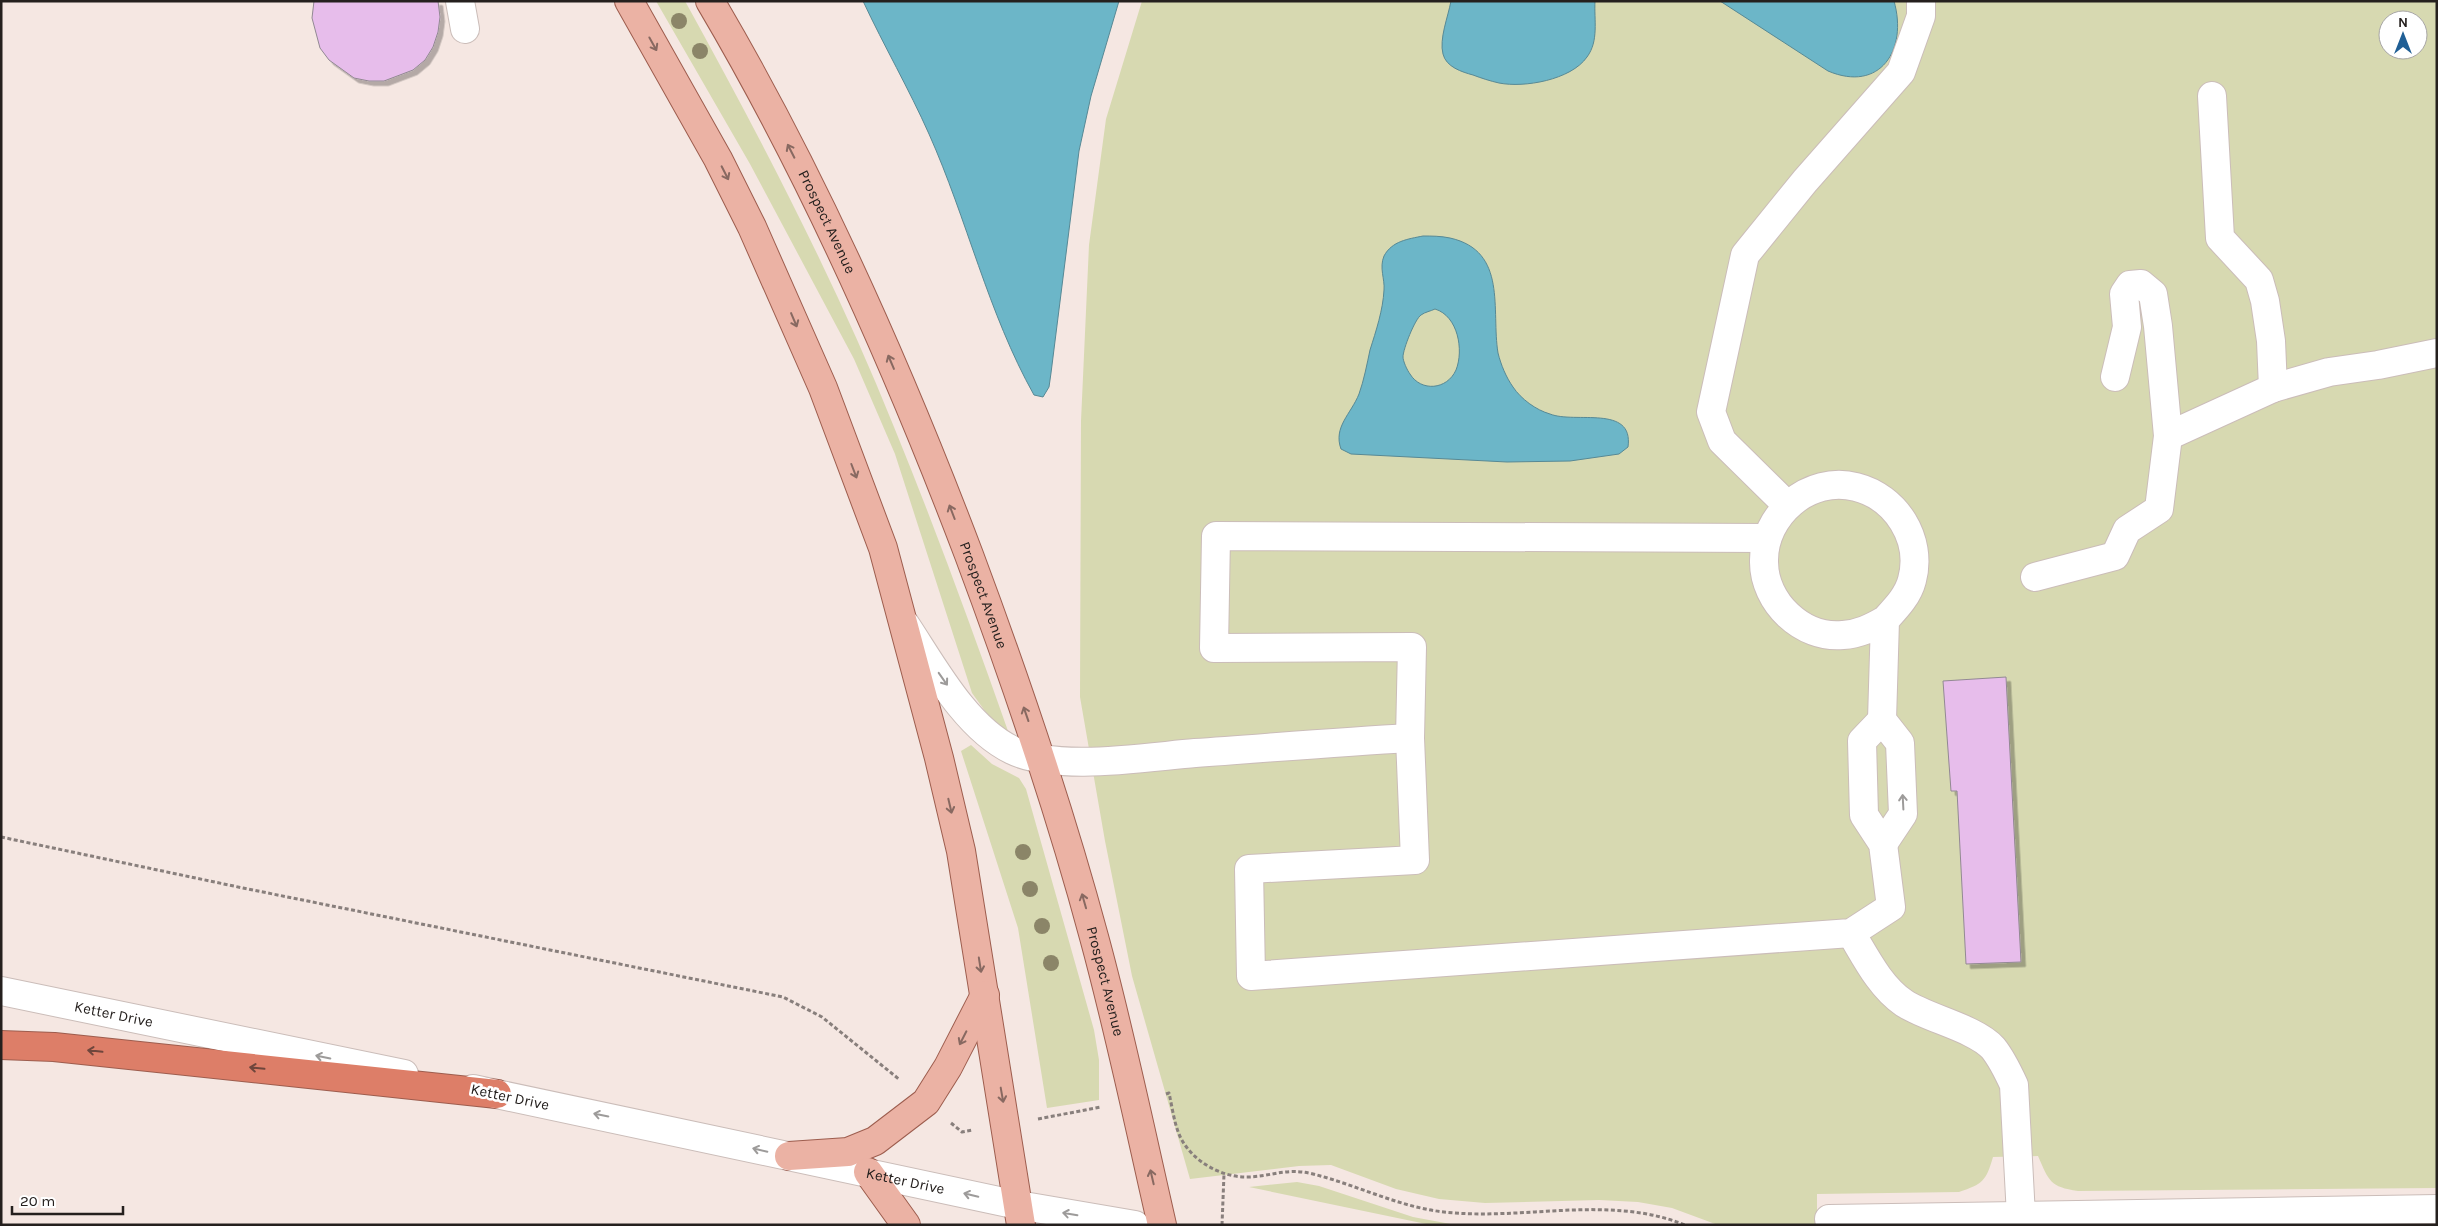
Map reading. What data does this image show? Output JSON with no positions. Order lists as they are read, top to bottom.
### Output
{
  "streets": {
    "main road": ["Prospect Avenue"],
    "street": ["Ketter Drive"]
  },
  "one_way": ["Ketter Drive"],
  "scale_bar": "20 m",
  "north": "top"
}
